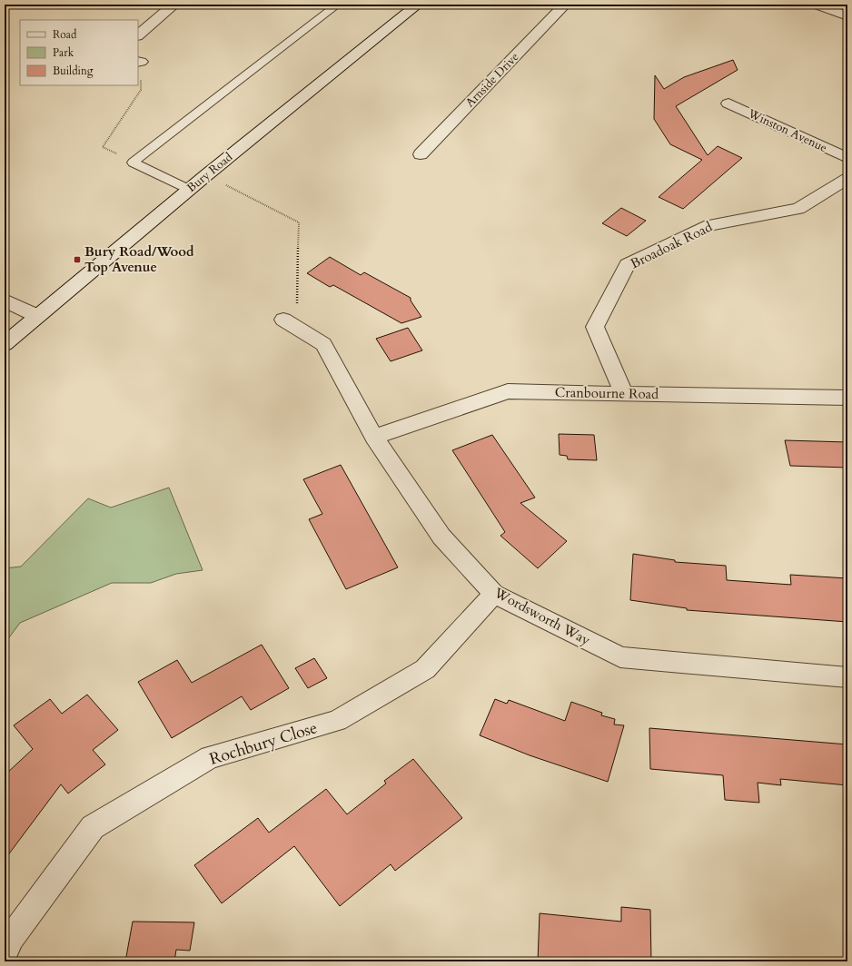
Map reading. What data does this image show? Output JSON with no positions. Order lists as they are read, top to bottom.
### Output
{
  "streets": {
    "street": [
      "Arnside Drive",
      "Winston Avenue",
      "Bury Road",
      "Broadoak Road",
      "Cranbourne Road",
      "Wordsworth Way",
      "Rochbury Close"
    ]
  },
  "crossings": [
    ["Broadoak Road", "Cranbourne Road"],
    ["Cranbourne Road", "Wordsworth Way"],
    ["Wordsworth Way", "Rochbury Close"]
  ],
  "places": {
    "transit": ["Bury Road/Wood Top Avenue"]
  },
  "legend": ["Road", "Park", "Building"]
}
